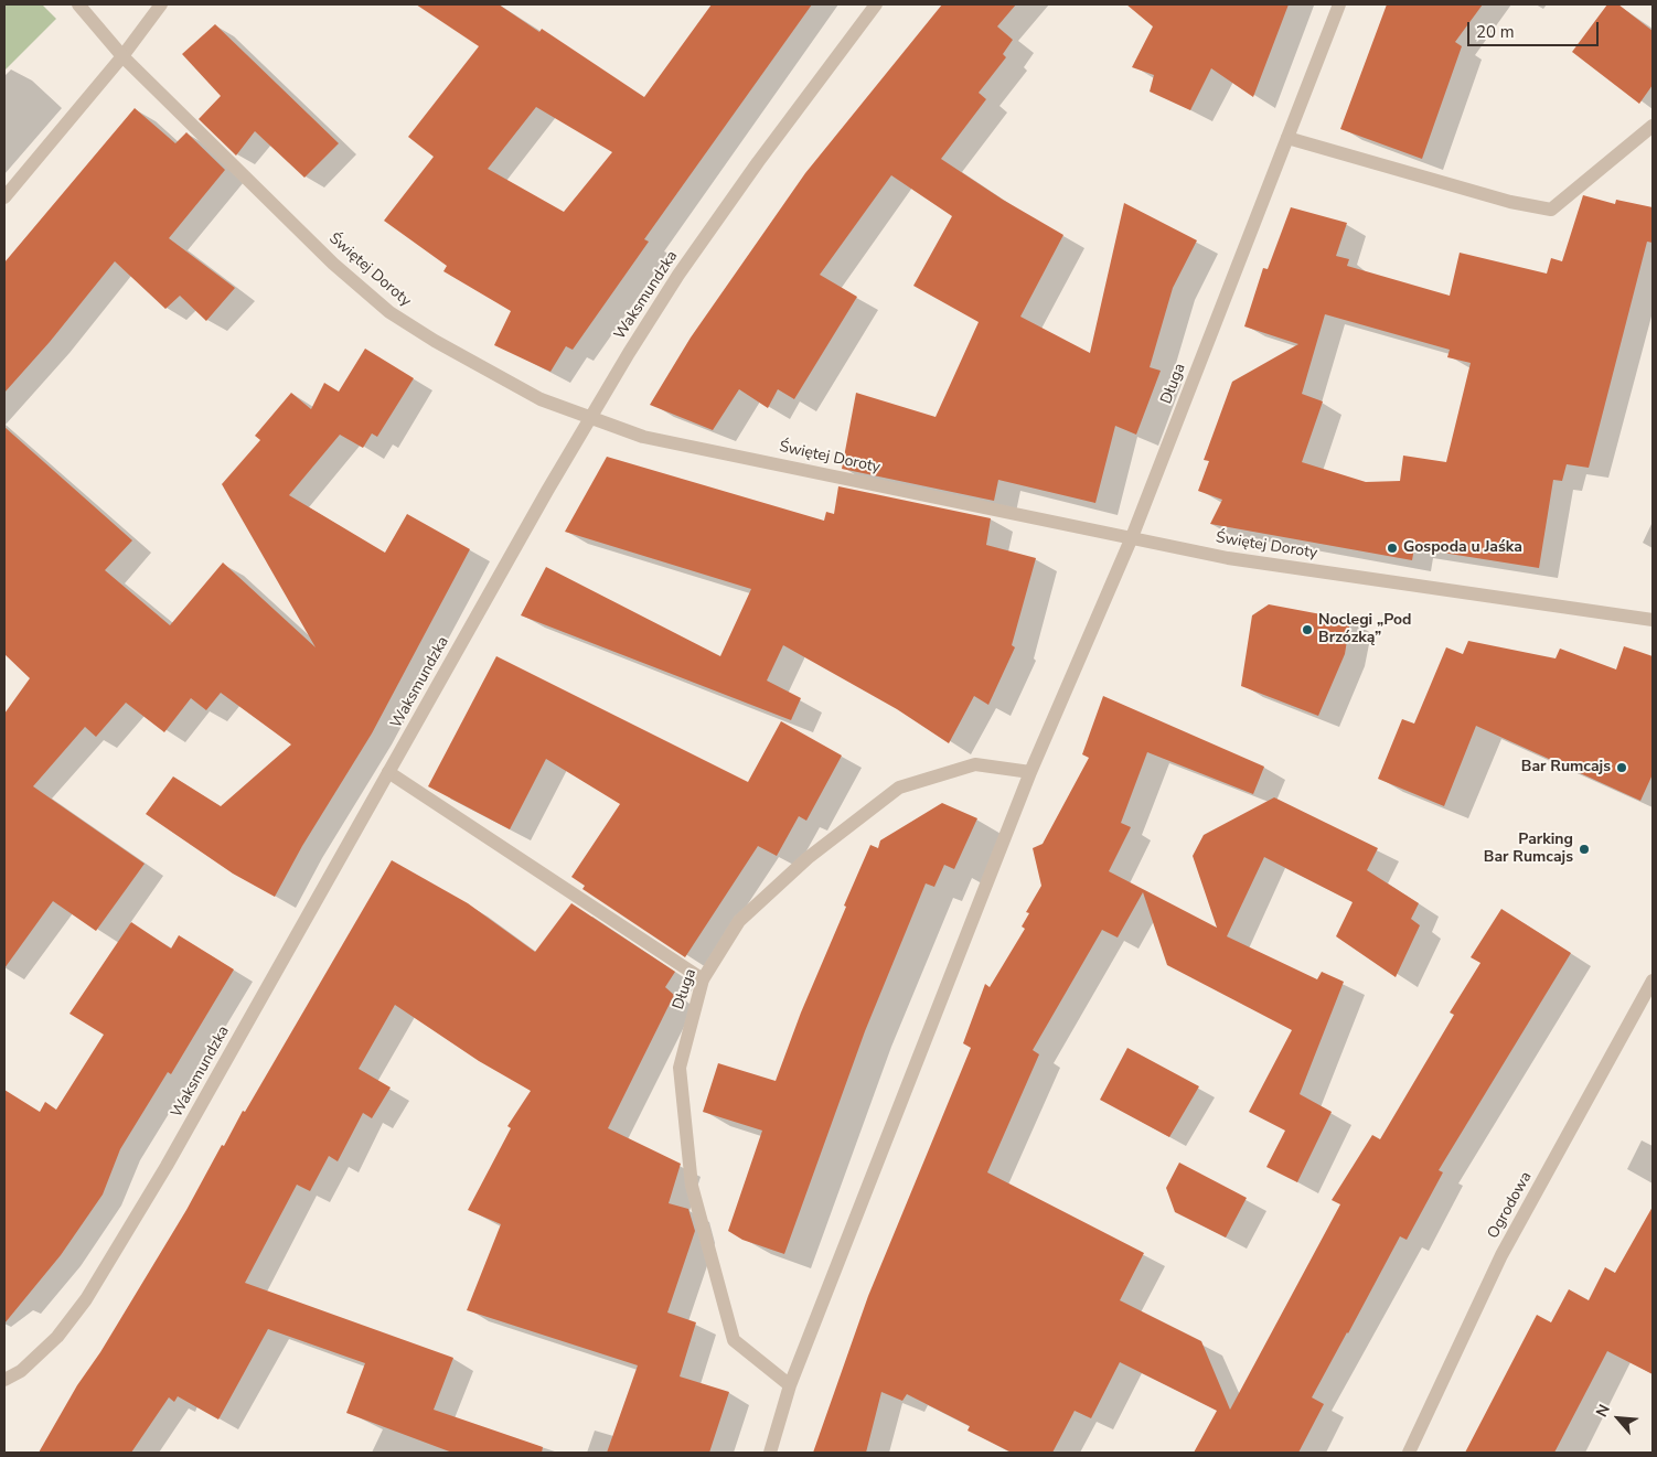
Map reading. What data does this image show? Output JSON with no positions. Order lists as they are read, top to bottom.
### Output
{
  "streets": {
    "street": [
      "Świętej Doroty",
      "Waksmundzka",
      "Długa",
      "Ogrodowa"
    ]
  },
  "crossings": [
    ["Świętej Doroty", "Waksmundzka"],
    ["Świętej Doroty", "Długa"]
  ],
  "places": [
    "Gospoda u Jaśka",
    "Noclegi „Pod Brzózką”",
    "Bar Rumcajs",
    "Parking Bar Rumcajs"
  ],
  "scale_bar": "20 m",
  "north": "top left"
}
